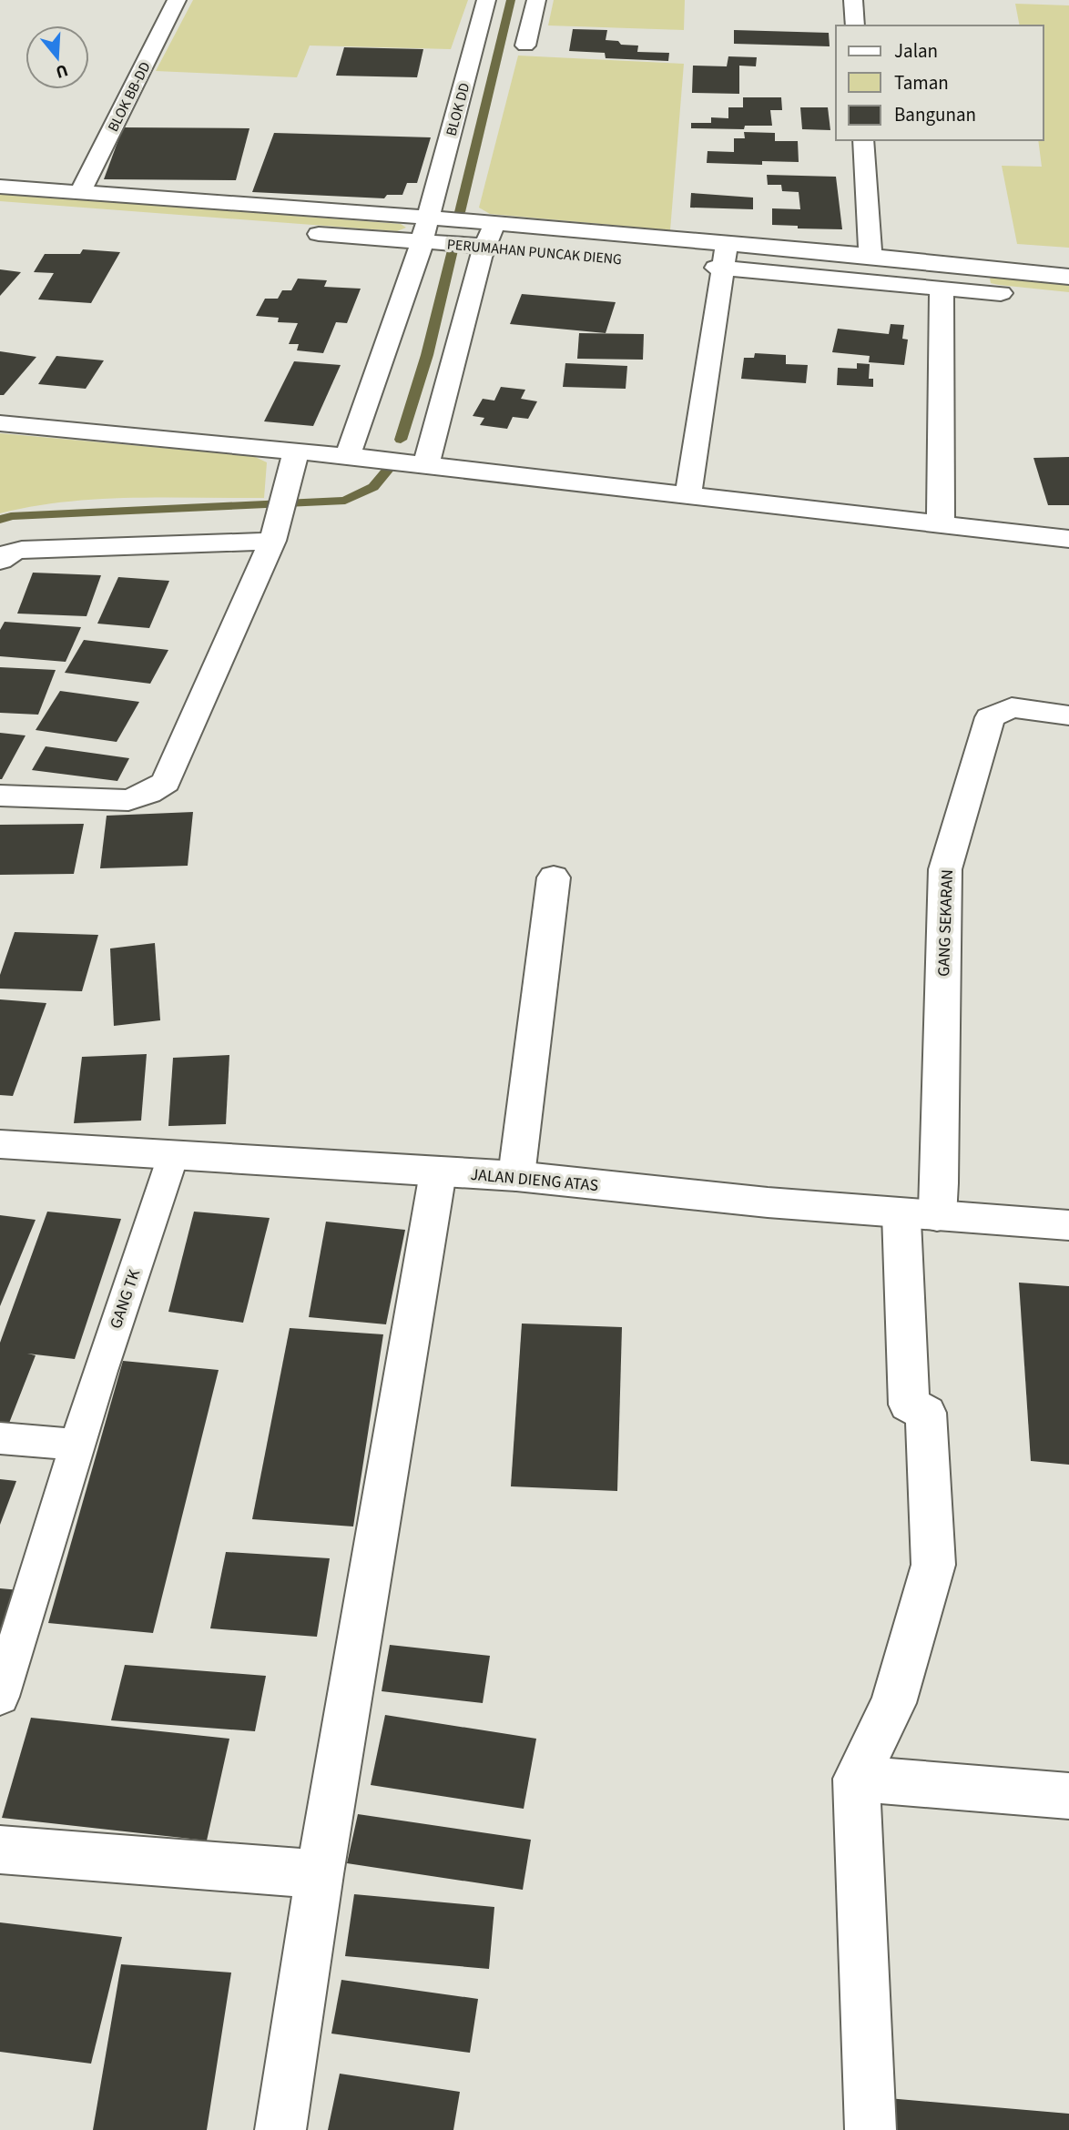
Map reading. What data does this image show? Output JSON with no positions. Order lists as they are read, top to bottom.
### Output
{
  "streets": {
    "street": [
      "BLOK BB-DD",
      "BLOK DD",
      "PERUMAHAN PUNCAK DIENG",
      "GANG SEKARAN",
      "JALAN DIENG ATAS"
    ],
    "lane": ["GANG TK"]
  },
  "crossings": [
    ["BLOK BB-DD", "PERUMAHAN PUNCAK DIENG"],
    ["BLOK DD", "PERUMAHAN PUNCAK DIENG"],
    ["GANG SEKARAN", "JALAN DIENG ATAS"],
    ["JALAN DIENG ATAS", "GANG TK"]
  ],
  "legend": ["Jalan", "Taman", "Bangunan"],
  "north": "bottom"
}
